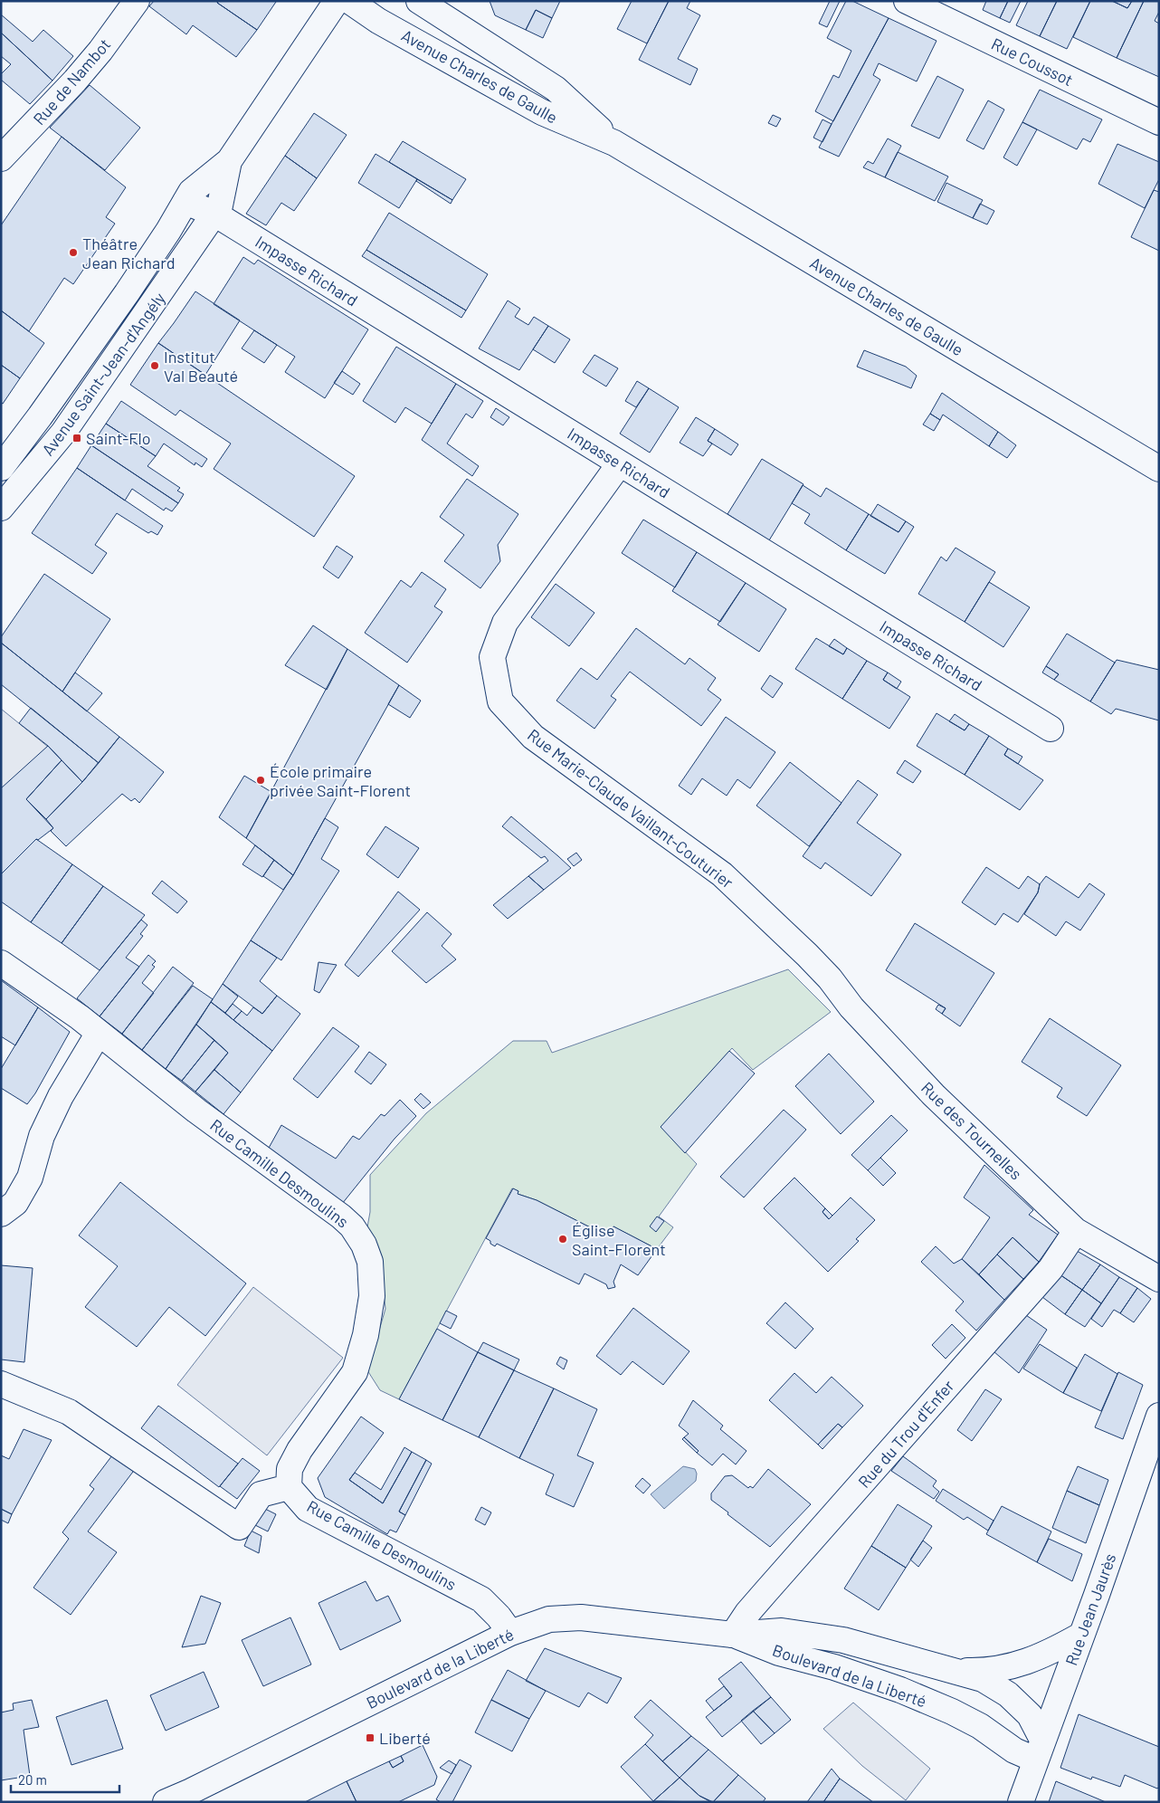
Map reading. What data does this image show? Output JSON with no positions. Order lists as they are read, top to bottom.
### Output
{
  "streets": {
    "street": [
      "Rue Coussot",
      "Avenue Charles de Gaulle",
      "Rue de Nambot",
      "Impasse Richard",
      "Avenue Saint-Jean-d'Angély",
      "Rue Marie-Claude Vaillant-Couturier",
      "Rue des Tournelles",
      "Rue Camille Desmoulins",
      "Rue du Trou d'Enfer",
      "Rue Jean Jaurès",
      "Boulevard de la Liberté"
    ]
  },
  "crossings": [
    ["Impasse Richard", "Avenue Saint-Jean-d'Angély"],
    ["Impasse Richard", "Rue Marie-Claude Vaillant-Couturier"],
    ["Rue Marie-Claude Vaillant-Couturier", "Rue des Tournelles"],
    ["Rue des Tournelles", "Rue du Trou d'Enfer"],
    ["Rue Camille Desmoulins", "Boulevard de la Liberté"],
    ["Rue du Trou d'Enfer", "Boulevard de la Liberté"],
    ["Rue Jean Jaurès", "Boulevard de la Liberté"]
  ],
  "places": {
    "other": [
      "Théâtre Jean Richard",
      "Institut Val Beauté",
      "École primaire privée Saint-Florent",
      "Église Saint-Florent"
    ],
    "transit": ["Saint-Flo", "Liberté"]
  },
  "scale_bar": "20 m"
}
